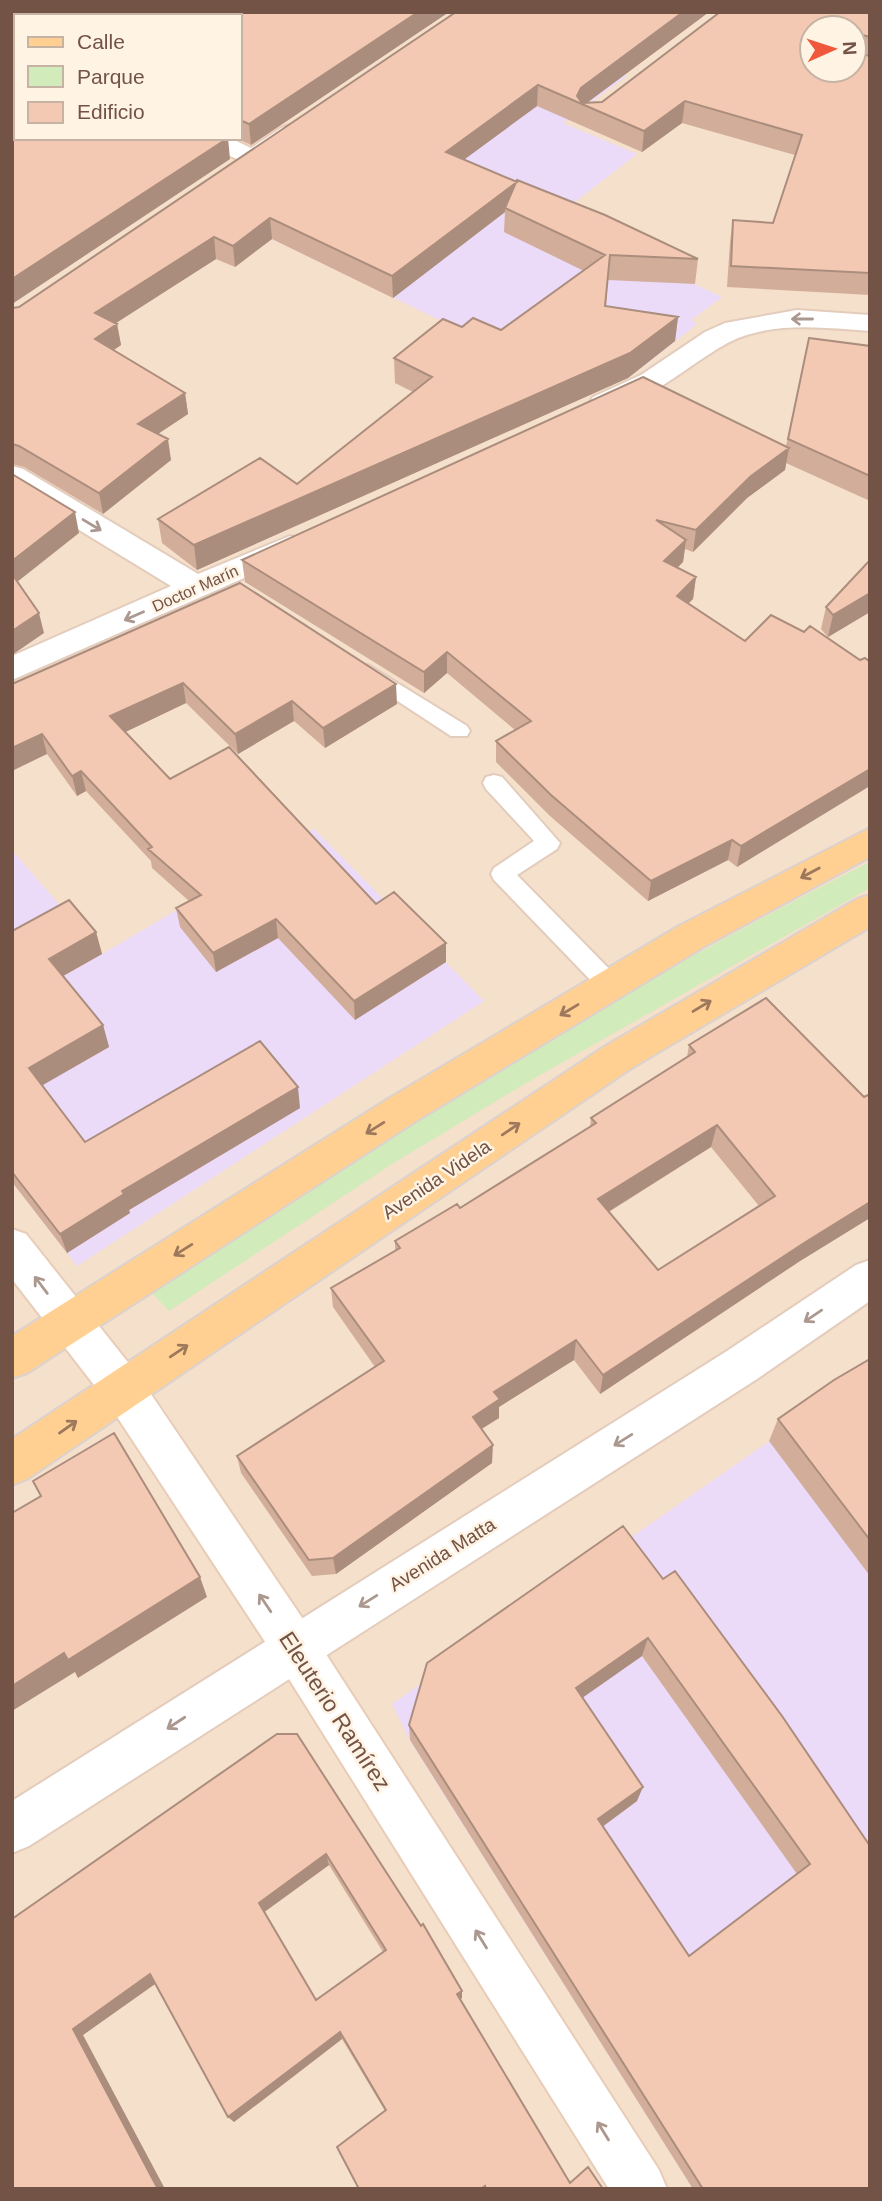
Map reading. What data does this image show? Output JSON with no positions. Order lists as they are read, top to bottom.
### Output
{
  "streets": {
    "main road": ["Avenida Videla"],
    "street": ["Doctor Marín", "Avenida Matta", "Eleuterio Ramírez"]
  },
  "crossings": [
    ["Avenida Videla", "Eleuterio Ramírez"],
    ["Avenida Matta", "Eleuterio Ramírez"]
  ],
  "one_way": ["Doctor Marín", "Avenida Matta", "Eleuterio Ramírez"],
  "legend": ["Calle", "Parque", "Edificio"],
  "north": "right"
}
